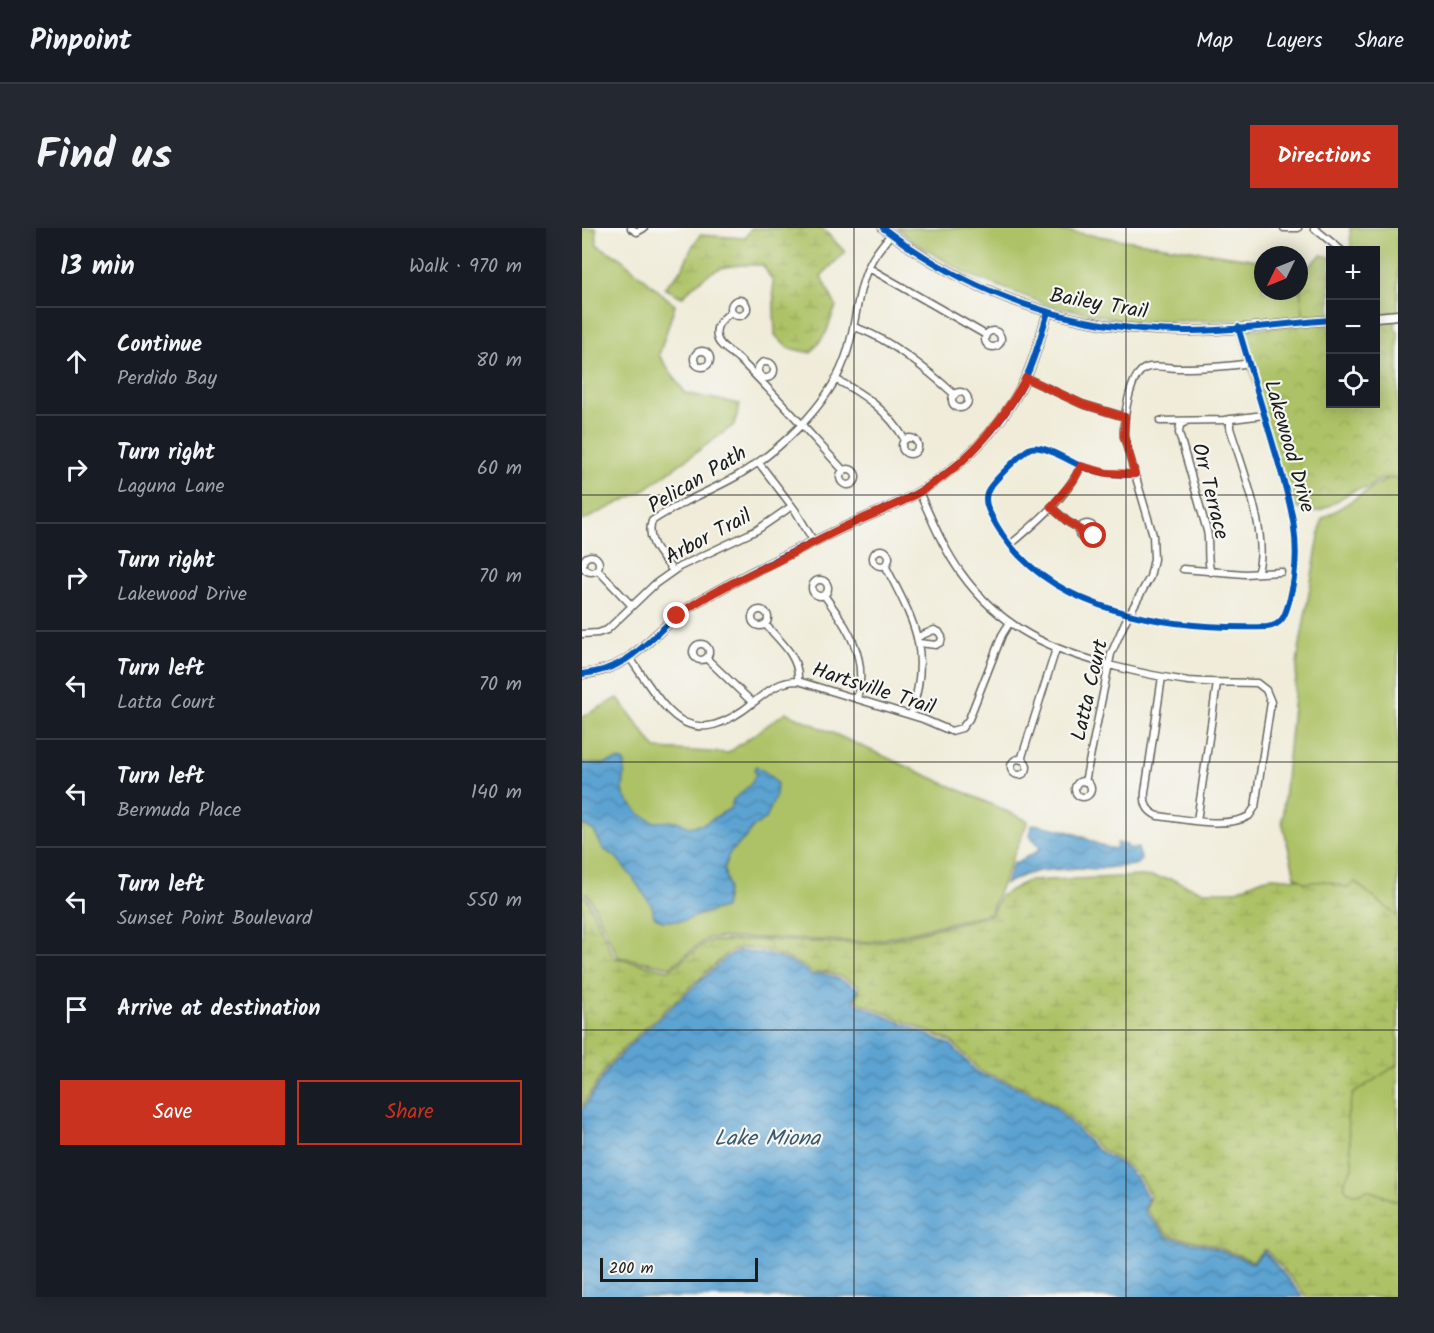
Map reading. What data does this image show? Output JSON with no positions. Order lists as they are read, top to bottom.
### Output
{
  "streets": {
    "street": [
      "Bailey Trail",
      "Lakewood Drive",
      "Pelican Path",
      "Orr Terrace",
      "Arbor Trail",
      "Hartsville Trail",
      "Latta Court"
    ]
  },
  "crossings": [
    ["Bailey Trail", "Lakewood Drive"],
    ["Bailey Trail", "Pelican Path"],
    ["Lakewood Drive", "Latta Court"],
    ["Pelican Path", "Arbor Trail"]
  ],
  "water": ["Lake Miona"],
  "scale_bar": "200 m",
  "north": "bottom left",
  "page": {
    "header": "Pinpoint",
    "nav": ["Map", "Layers", "Share"],
    "title": "Find us",
    "buttons": [
      "Directions",
      ["Save", "Share"]
    ],
    "heading": ["13 min", "Walk · 970 m"],
    "map_buttons": ["+", "−"],
    "list": [
      ["Continue", "Perdido Bay", "80 m"],
      ["Turn right", "Laguna Lane", "60 m"],
      ["Turn right", "Lakewood Drive", "70 m"],
      ["Turn left", "Latta Court", "70 m"],
      ["Turn left", "Bermuda Place", "140 m"],
      ["Turn left", "Sunset Point Boulevard", "550 m"],
      "Arrive at destination"
    ],
    "scale": "200 m"
  }
}
